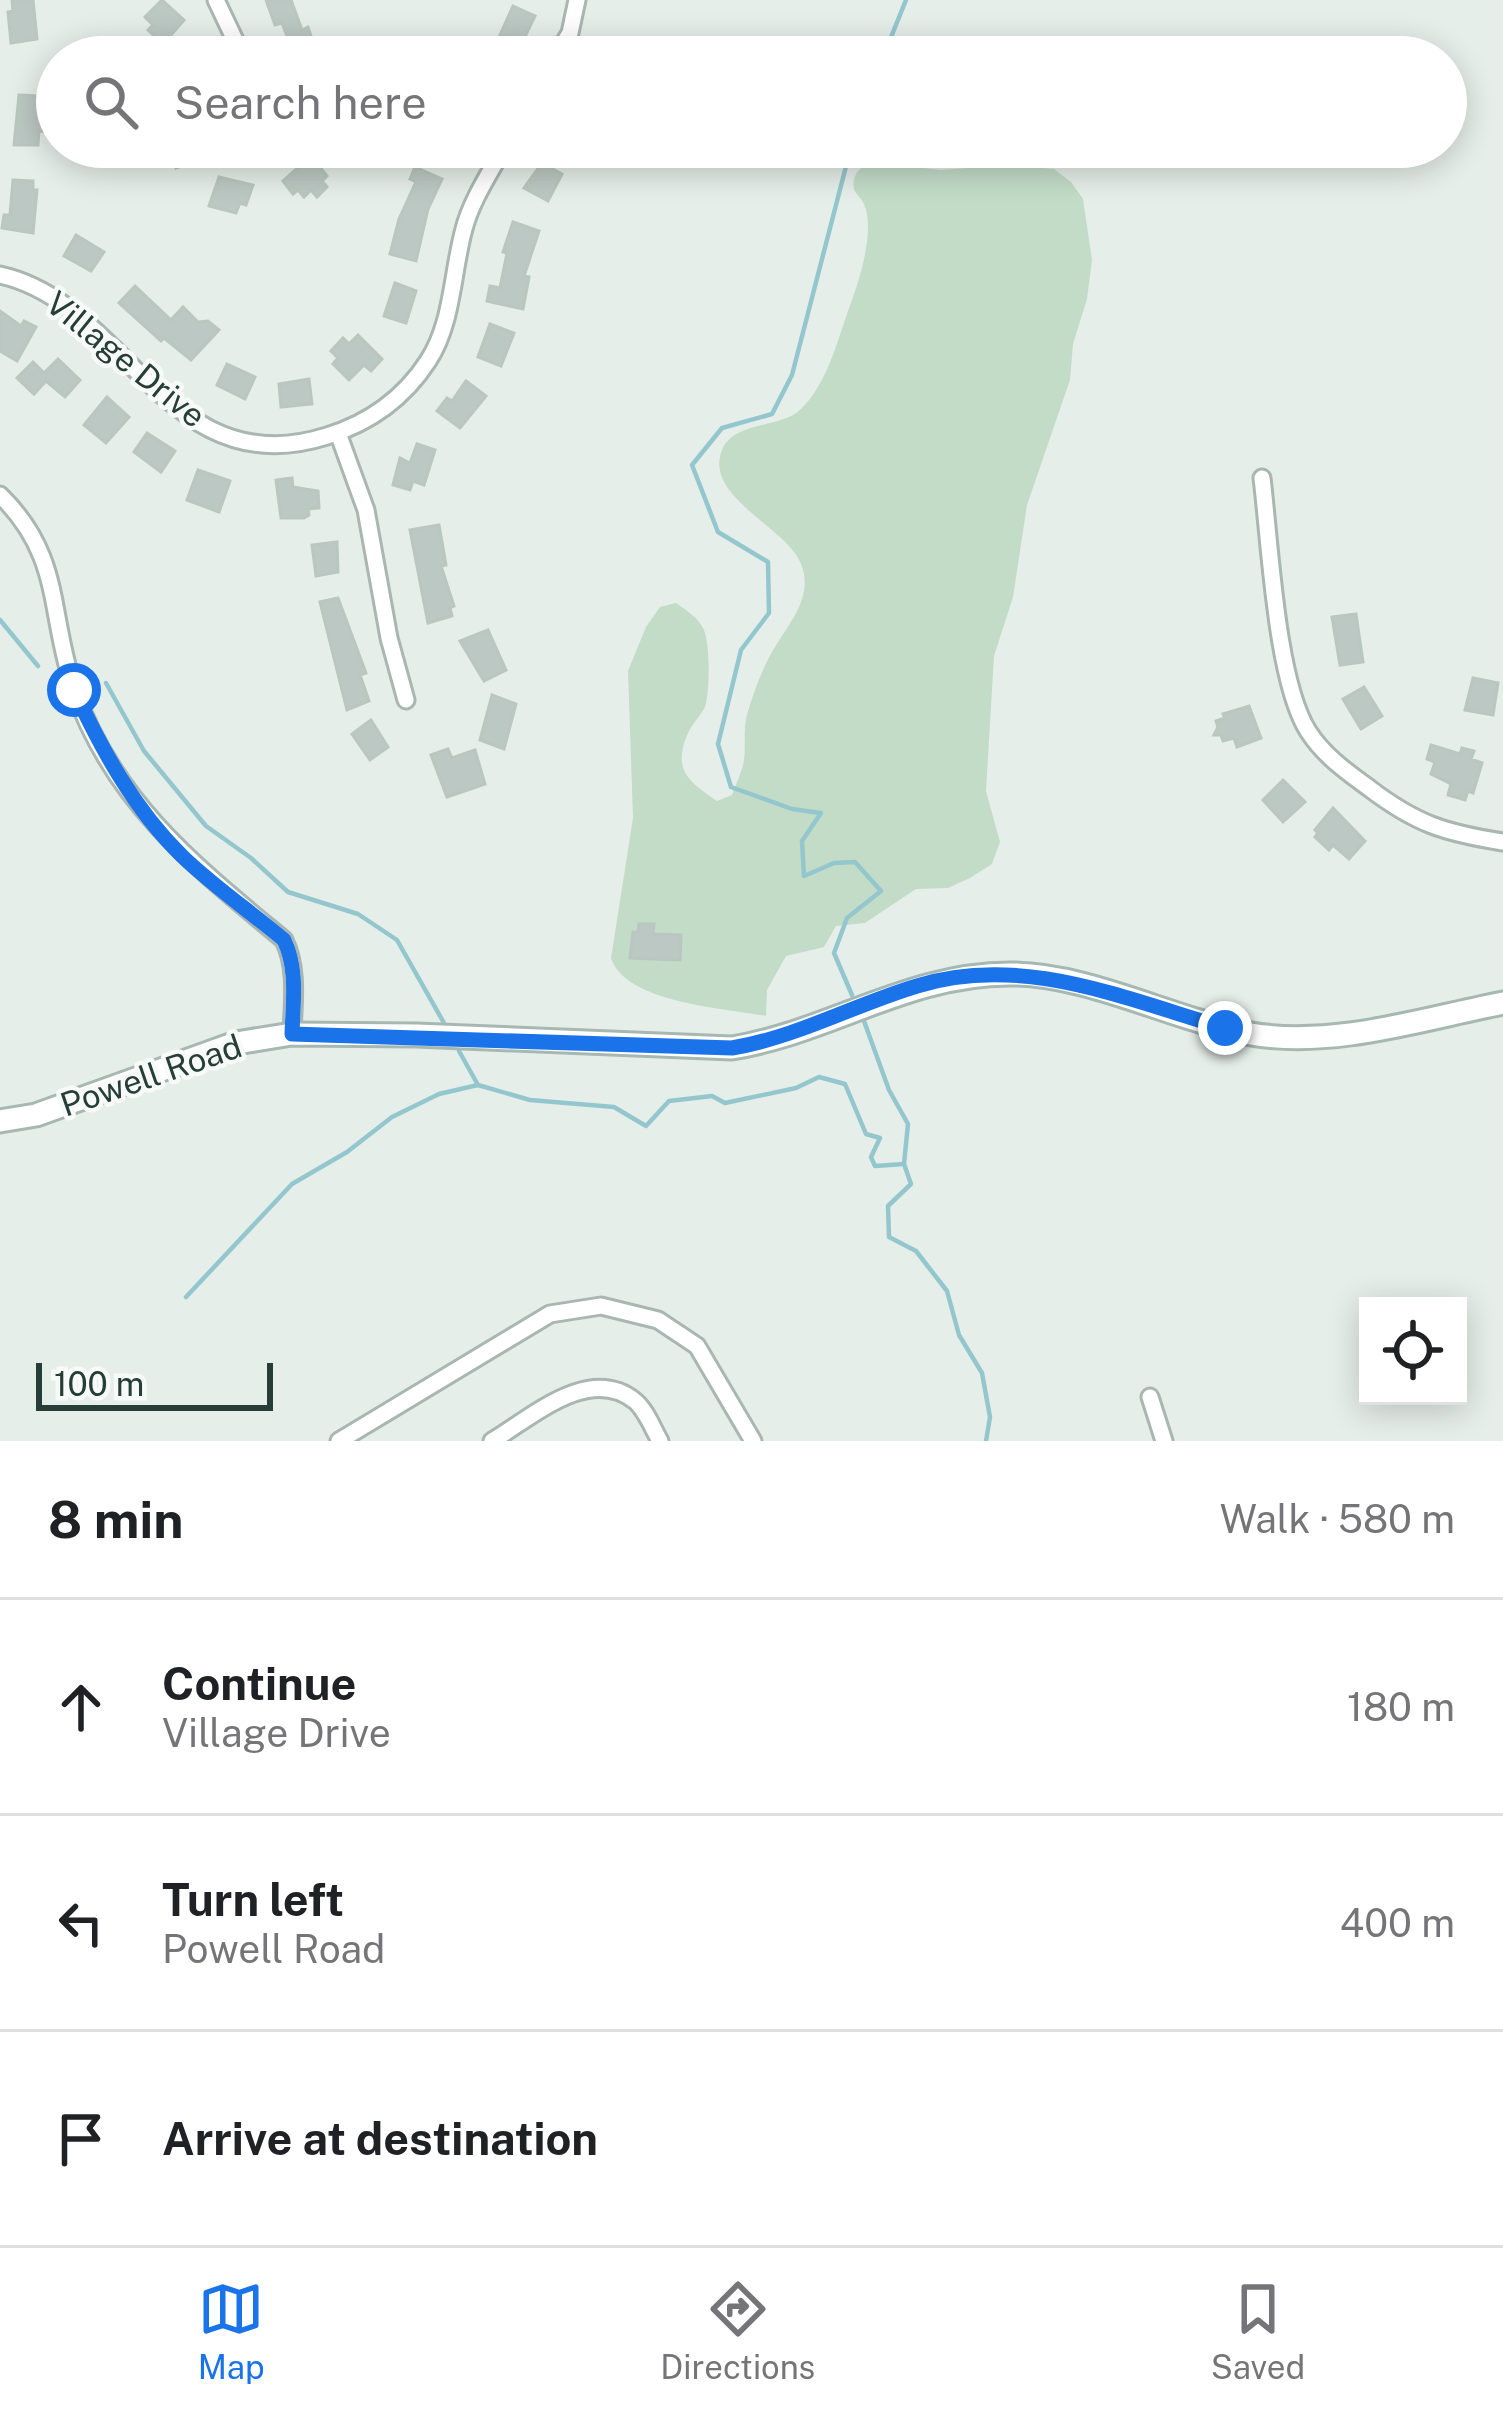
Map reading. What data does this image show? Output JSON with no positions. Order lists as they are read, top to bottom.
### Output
{
  "streets": {
    "street": ["Village Drive", "Powell Road"]
  },
  "scale_bar": "100 m",
  "page": {
    "search": "Search here",
    "scale": "100 m",
    "heading": ["8 min", "Walk · 580 m"],
    "list": [
      ["Continue", "Village Drive", "180 m"],
      ["Turn left", "Powell Road", "400 m"],
      "Arrive at destination"
    ],
    "nav": ["Map", "Directions", "Saved"]
  }
}
